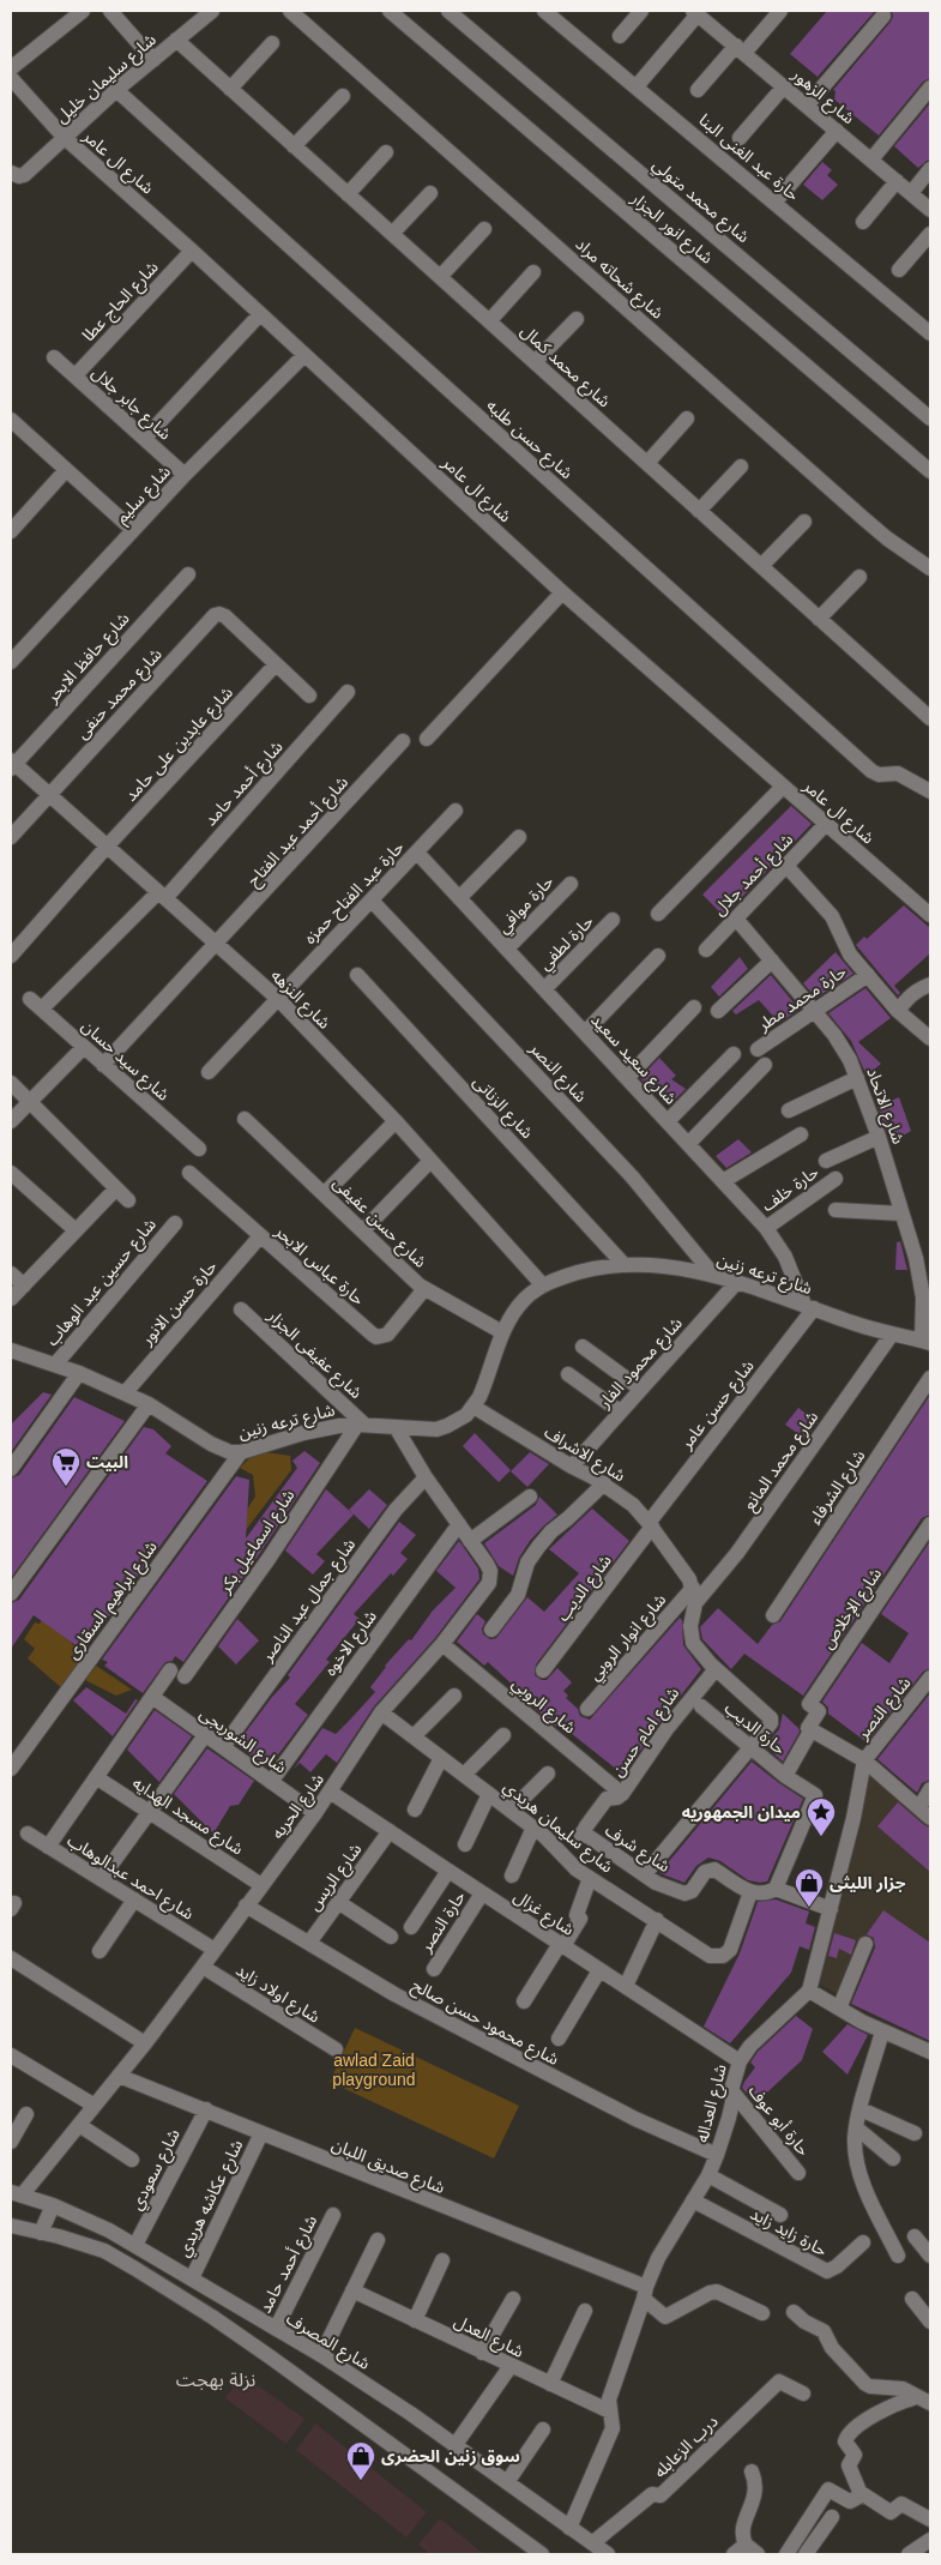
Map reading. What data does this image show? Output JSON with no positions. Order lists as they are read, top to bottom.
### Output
{
  "streets": {
    "street": [
      "شارع سليمان خليل",
      "شارع الزهور",
      "حارة عبد الغنى البنا",
      "شارع ال عامر",
      "شارع محمد متولي",
      "شارع انور الجزار",
      "شارع شحاته مراد",
      "شارع الحاج عطا",
      "شارع محمد كمال",
      "شارع جابر جلال",
      "شارع حسن طلبه",
      "شارع سليم",
      "شارع حافظ الابحر",
      "شارع محمد حنفى",
      "شارع عابدين على حامد",
      "شارع أحمد حامد",
      "شارع أحمد عبد الفتاح",
      "شارع أحمد جلال",
      "حارة عبد الفتاح حمزه",
      "حارة موافي",
      "حارة لطفي",
      "حارة محمد مطر",
      "شارع النزهه",
      "شارع سعيد سعيد",
      "شارع سيد حسان",
      "شارع النصر",
      "شارع الاتحاد",
      "شارع الزناتى",
      "حارة خلف",
      "شارع حسن عفيفى",
      "حارة عباس الابحر",
      "شارع ترعه زنين",
      "شارع حسين عبد الوهاب",
      "حارة حسن الانور",
      "شارع عفيفى الجزار",
      "شارع محمود الفار",
      "شارع حسن عامر",
      "شارع الاشراف",
      "شارع محمد المانع",
      "شارع الشرفاء",
      "شارع اسماعيل بكر",
      "شارع الديب",
      "شارع ابراهيم السقارى",
      "شارع جمال عبد الناصر",
      "شارع الإخلاص",
      "شارع انوار الروبي",
      "شارع الاخوه",
      "شارع الروبي",
      "حارة الديب",
      "شارع امام حسن",
      "شارع الشوربجى",
      "شارع الحريه",
      "شارع مسجد الهدايه",
      "شارع سليمان هريدي",
      "شارع شرف",
      "شارع احمد عبدالوهاب",
      "شارع الريس",
      "شارع غزال",
      "حارة النصر",
      "شارع اولاد زايد",
      "شارع محمود حسن صالح",
      "شارع العداله",
      "حارة أبو عوف",
      "شارع صديق اللبان",
      "شارع سعودي",
      "شارع عكاشه هريدي",
      "حارة زايد زايد",
      "شارع العدل",
      "شارع المصرف",
      "درب الزعابله"
    ]
  },
  "crossings": [
    ["شارع سليمان خليل", "شارع ال عامر"],
    ["شارع سليمان خليل", "شارع محمد كمال"],
    ["شارع سليمان خليل", "شارع حسن طلبه"],
    ["شارع ال عامر", "شارع الحاج عطا"],
    ["شارع ال عامر", "شارع سليم"],
    ["شارع ال عامر", "شارع أحمد جلال"],
    ["شارع الحاج عطا", "شارع جابر جلال"],
    ["شارع جابر جلال", "شارع سليم"],
    ["شارع حافظ الابحر", "شارع النزهه"],
    ["شارع محمد حنفى", "شارع عابدين على حامد"],
    ["شارع محمد حنفى", "شارع النزهه"],
    ["شارع عابدين على حامد", "شارع النزهه"],
    ["شارع أحمد حامد", "شارع النزهه"],
    ["شارع أحمد حامد", "شارع سيد حسان"],
    ["شارع أحمد حامد", "شارع المصرف"],
    ["شارع أحمد عبد الفتاح", "شارع النزهه"],
    ["شارع أحمد عبد الفتاح", "شارع سيد حسان"],
    ["شارع أحمد جلال", "شارع الاتحاد"],
    ["حارة عبد الفتاح حمزه", "شارع النزهه"],
    ["حارة عبد الفتاح حمزه", "شارع سعيد سعيد"],
    ["حارة عبد الفتاح حمزه", "شارع النصر"],
    ["حارة موافي", "شارع سعيد سعيد"],
    ["حارة لطفي", "شارع سعيد سعيد"],
    ["حارة محمد مطر", "شارع الاتحاد"],
    ["شارع النزهه", "شارع ترعه زنين"],
    ["شارع سعيد سعيد", "حارة خلف"],
    ["شارع سعيد سعيد", "شارع ترعه زنين"],
    ["شارع سعيد سعيد", "شارع حسن عامر"],
    ["شارع النصر", "شارع ترعه زنين"],
    ["شارع الاتحاد", "شارع ترعه زنين"],
    ["شارع الزناتى", "شارع ترعه زنين"],
    ["شارع حسن عفيفى", "حارة عباس الابحر"],
    ["شارع حسن عفيفى", "شارع ترعه زنين"],
    ["حارة عباس الابحر", "حارة حسن الانور"],
    ["شارع ترعه زنين", "شارع حسين عبد الوهاب"],
    ["شارع ترعه زنين", "حارة حسن الانور"],
    ["شارع ترعه زنين", "شارع عفيفى الجزار"],
    ["شارع ترعه زنين", "شارع محمود الفار"],
    ["شارع ترعه زنين", "شارع حسن عامر"],
    ["شارع ترعه زنين", "شارع الاشراف"],
    ["شارع ترعه زنين", "شارع محمد المانع"],
    ["شارع ترعه زنين", "شارع اسماعيل بكر"],
    ["شارع ترعه زنين", "شارع ابراهيم السقارى"],
    ["شارع ترعه زنين", "شارع الحريه"],
    ["شارع عفيفى الجزار", "شارع اسماعيل بكر"],
    ["شارع محمود الفار", "شارع الاشراف"],
    ["شارع حسن عامر", "شارع الاشراف"],
    ["شارع حسن عامر", "شارع الديب"],
    ["شارع الاشراف", "شارع محمد المانع"],
    ["شارع الاشراف", "شارع الديب"],
    ["شارع الاشراف", "شارع انوار الروبي"],
    ["شارع محمد المانع", "شارع انوار الروبي"],
    ["شارع اسماعيل بكر", "شارع الشوربجى"],
    ["شارع اسماعيل بكر", "شارع مسجد الهدايه"],
    ["شارع اسماعيل بكر", "شارع احمد عبدالوهاب"],
    ["شارع جمال عبد الناصر", "شارع الشوربجى"],
    ["شارع جمال عبد الناصر", "شارع الحريه"],
    ["شارع الاخوه", "شارع الشوربجى"],
    ["شارع الاخوه", "شارع الحريه"],
    ["شارع الروبي", "شارع امام حسن"],
    ["شارع الروبي", "شارع الحريه"],
    ["شارع امام حسن", "شارع شرف"],
    ["شارع الشوربجى", "شارع الحريه"],
    ["شارع الحريه", "شارع مسجد الهدايه"],
    ["شارع الحريه", "شارع سليمان هريدي"],
    ["شارع الحريه", "شارع احمد عبدالوهاب"],
    ["شارع الحريه", "شارع غزال"],
    ["شارع الحريه", "شارع اولاد زايد"],
    ["شارع الحريه", "شارع محمود حسن صالح"],
    ["شارع الحريه", "شارع صديق اللبان"],
    ["شارع الحريه", "شارع المصرف"],
    ["شارع سليمان هريدي", "شارع شرف"],
    ["شارع الريس", "شارع غزال"],
    ["شارع الريس", "شارع محمود حسن صالح"],
    ["شارع غزال", "حارة النصر"],
    ["شارع غزال", "شارع العداله"],
    ["شارع محمود حسن صالح", "شارع العداله"],
    ["شارع العداله", "حارة أبو عوف"],
    ["شارع العداله", "شارع صديق اللبان"],
    ["شارع العداله", "حارة زايد زايد"],
    ["شارع العداله", "شارع العدل"],
    ["شارع العداله", "شارع المصرف"],
    ["شارع صديق اللبان", "شارع سعودي"],
    ["شارع صديق اللبان", "شارع عكاشه هريدي"],
    ["شارع سعودي", "شارع المصرف"],
    ["شارع عكاشه هريدي", "شارع المصرف"],
    ["شارع المصرف", "درب الزعابله"]
  ],
  "districts": ["نزلة بهجت"],
  "parks": ["awlad Zaid playground"],
  "places": {
    "supermarket": ["البيت"],
    "place": ["ميدان الجمهوريه"],
    "shop": ["جزار الليثى", "سوق زنين الحضرى"]
  }
}
